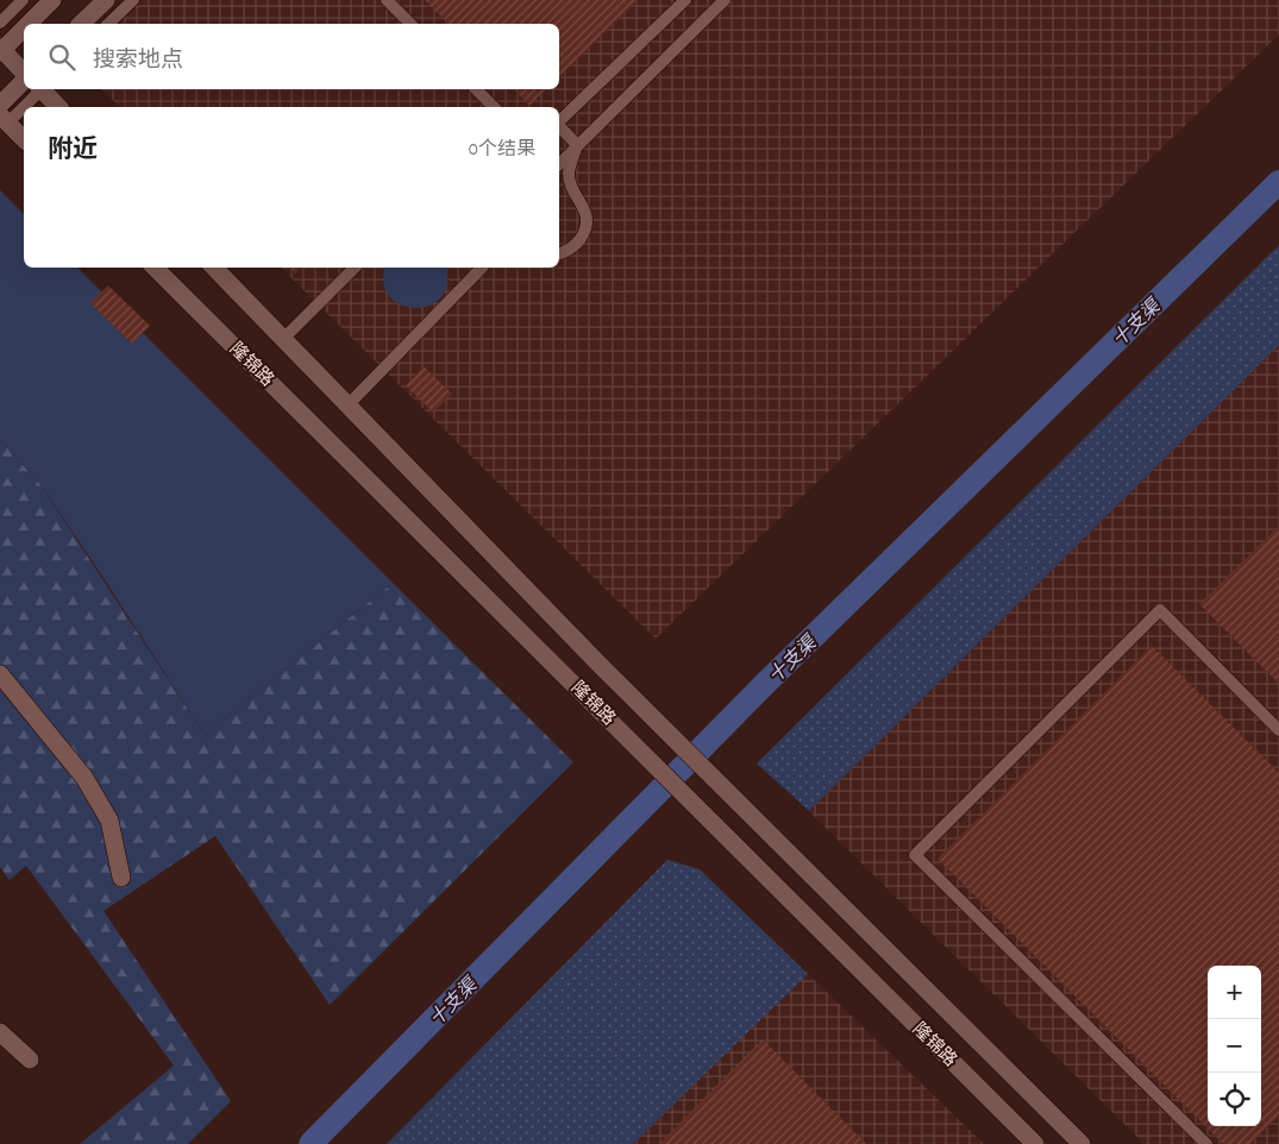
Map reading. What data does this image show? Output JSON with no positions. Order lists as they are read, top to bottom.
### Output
{
  "streets": {
    "main road": ["隆锦路"]
  },
  "water": ["十支渠"],
  "page": {
    "search": "搜索地点",
    "heading": ["附近", "0个结果"],
    "map_buttons": ["+", "−"]
  }
}
